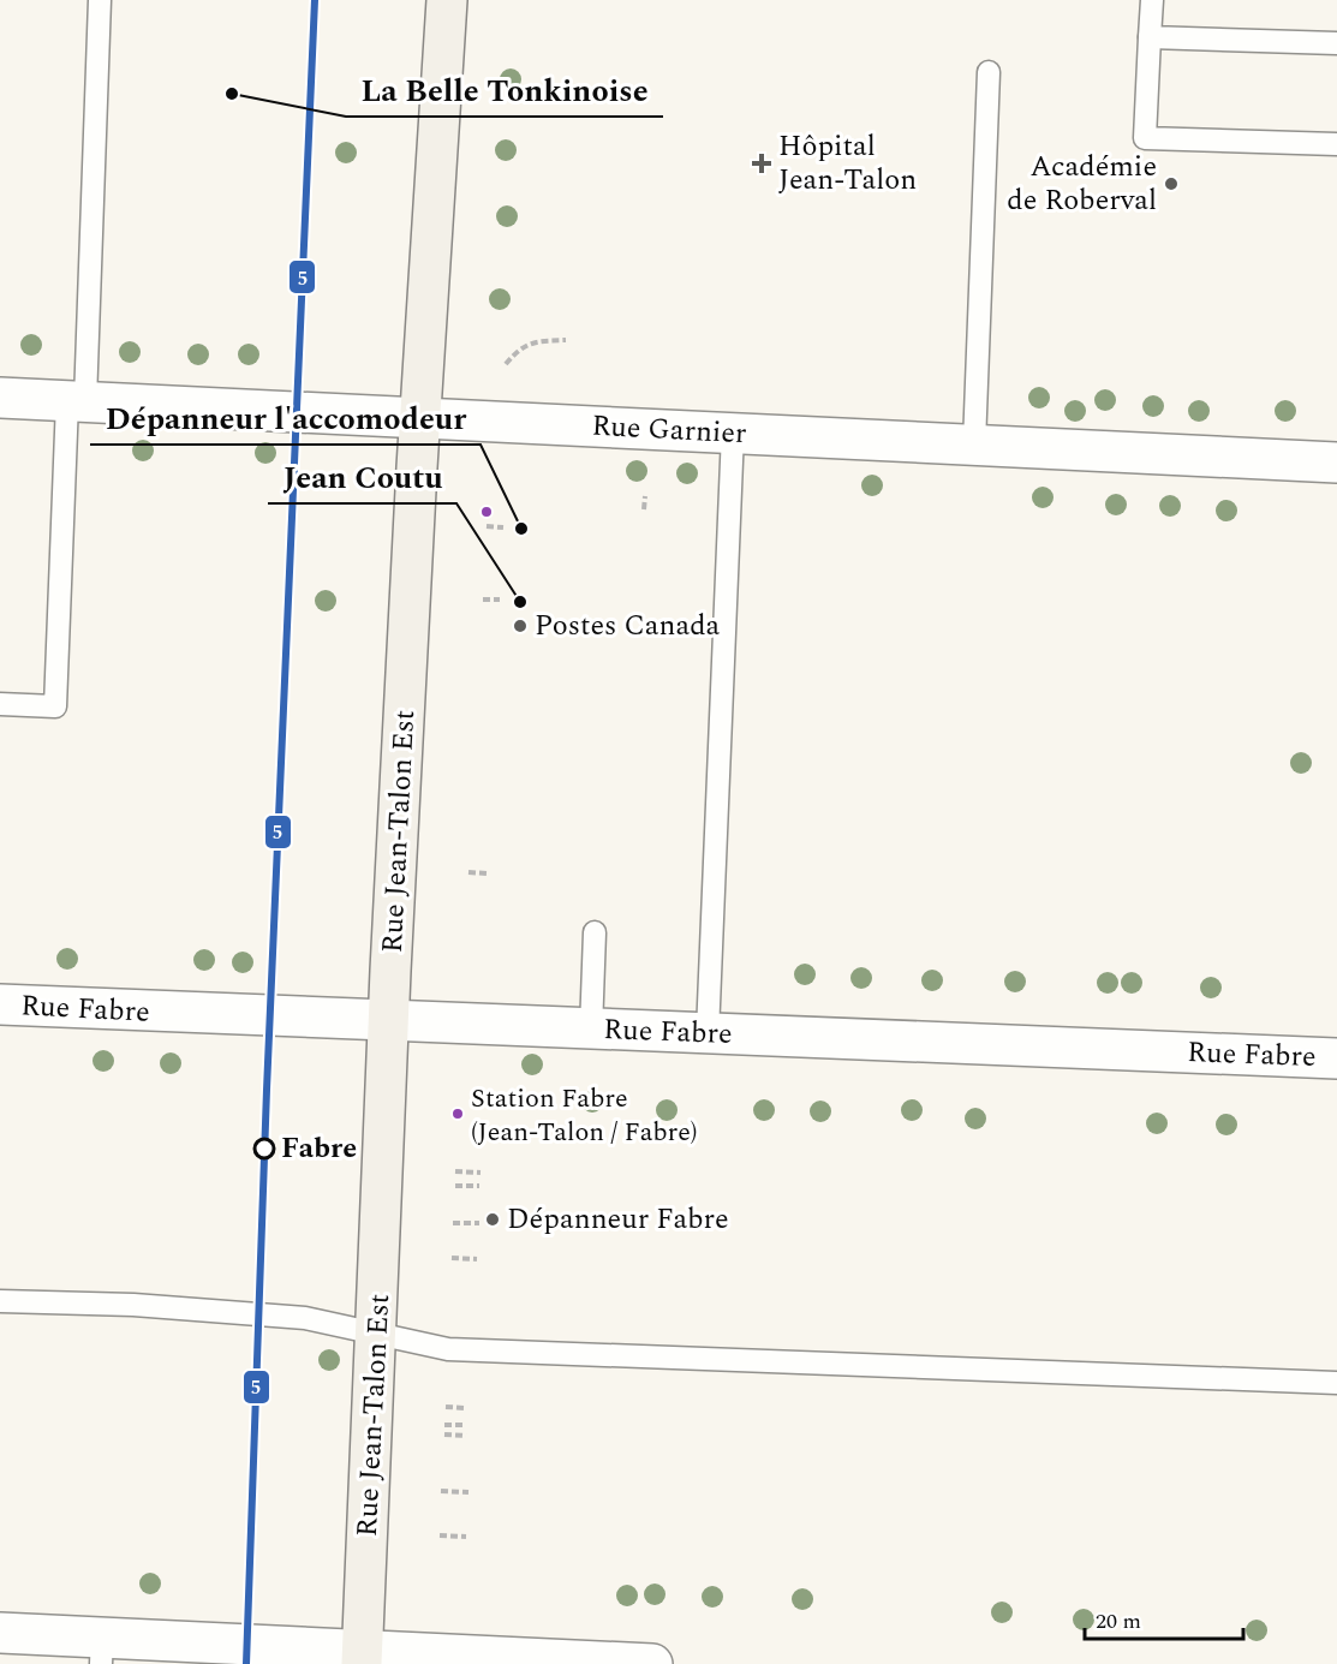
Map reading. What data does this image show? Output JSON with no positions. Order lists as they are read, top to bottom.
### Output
{
  "streets": {
    "main road": ["Rue Jean-Talon Est"],
    "street": ["Rue Garnier", "Rue Fabre"]
  },
  "crossings": [
    ["Rue Garnier", "Rue Jean-Talon Est"],
    ["Rue Jean-Talon Est", "Rue Fabre"]
  ],
  "places": {
    "other": [
      "La Belle Tonkinoise",
      "Académie de Roberval",
      "Dépanneur l'accomodeur",
      "Jean Coutu",
      "Postes Canada",
      "Station Fabre (Jean-Talon / Fabre)",
      "Fabre",
      "Dépanneur Fabre"
    ],
    "health": ["Hôpital Jean-Talon"]
  },
  "lines": ["transit line 5"],
  "scale_bar": "20 m"
}
